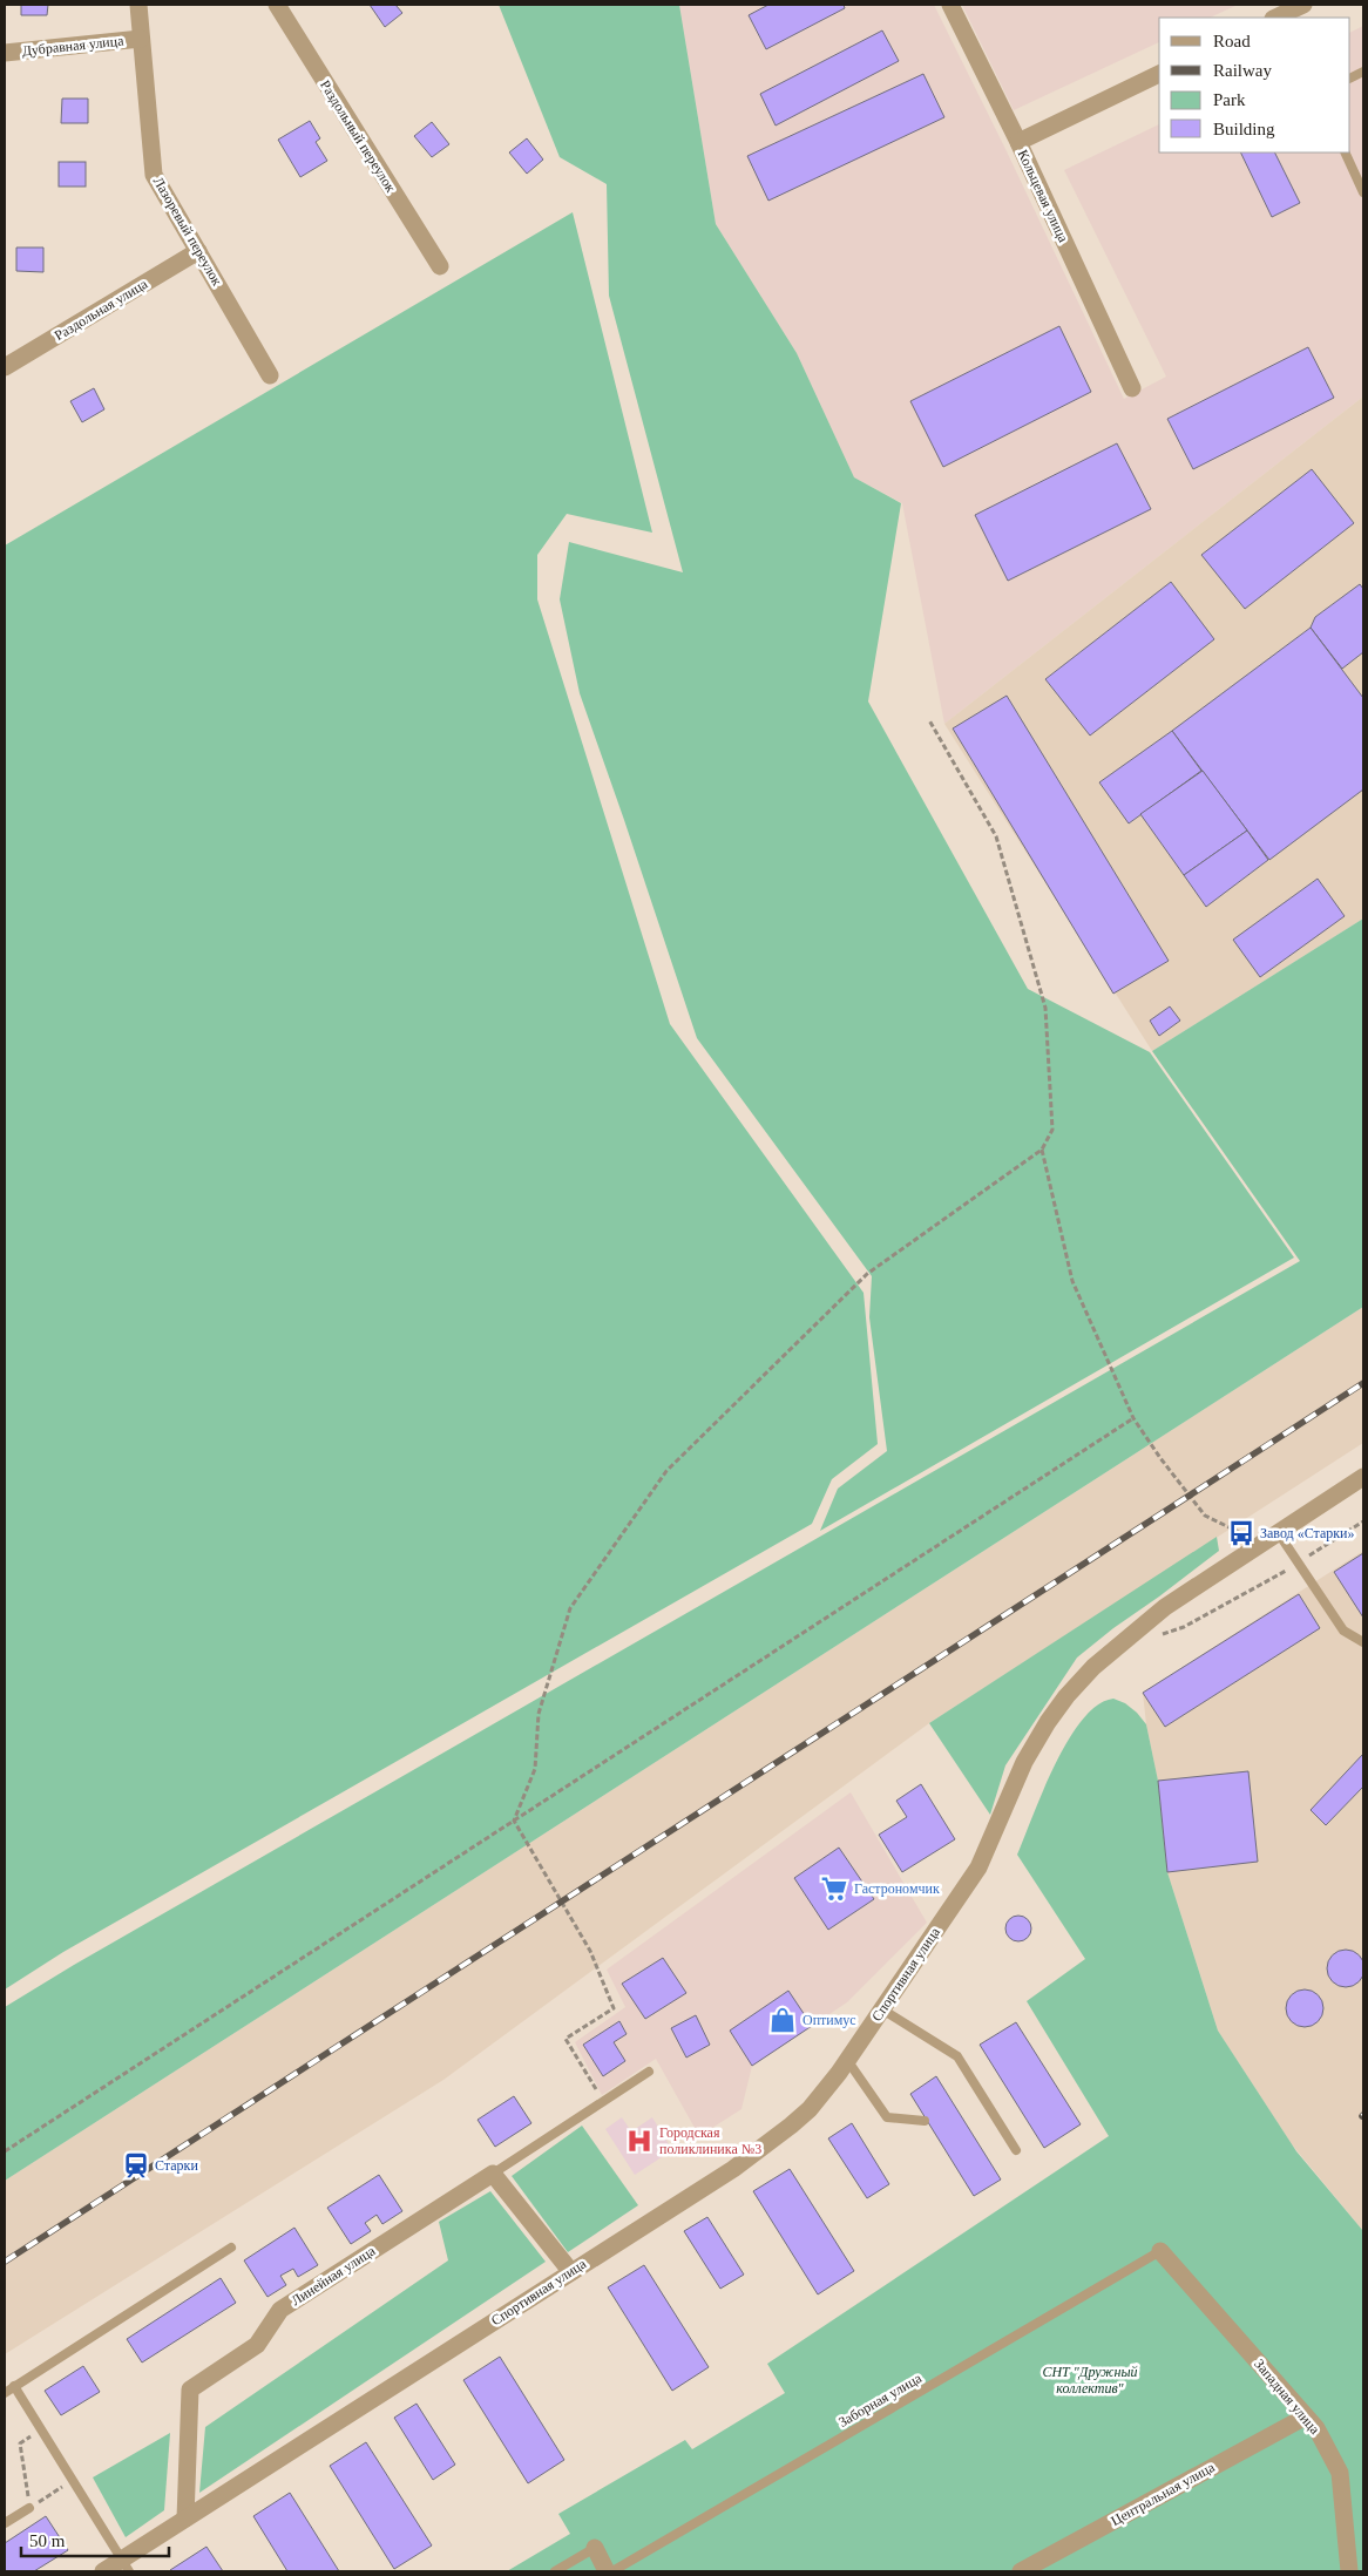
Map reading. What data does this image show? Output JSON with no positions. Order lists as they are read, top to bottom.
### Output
{
  "streets": {
    "street": [
      "Дубравная улица",
      "Раздольный переулок",
      "Кольцевая улица",
      "Лазоревый переулок",
      "Раздольная улица",
      "Спортивная улица",
      "Линейная улица",
      "Западная улица",
      "Центральная улица"
    ],
    "lane": ["Заборная улица"]
  },
  "crossings": [
    ["Дубравная улица", "Лазоревый переулок"],
    ["Лазоревый переулок", "Раздольная улица"],
    ["Спортивная улица", "Линейная улица"],
    ["Западная улица", "Заборная улица"],
    ["Западная улица", "Центральная улица"]
  ],
  "parks": ["СНТ \"Дружный коллектив\""],
  "places": {
    "bus stop": ["Завод «Старки»"],
    "supermarket": ["Гастрономчик"],
    "shop": ["Оптимус"],
    "hospital": ["Городская поликлиника №3"],
    "station": ["Старки"]
  },
  "legend": [
    "Road",
    "Railway",
    "Park",
    "Building"
  ],
  "scale_bar": "50 m"
}
